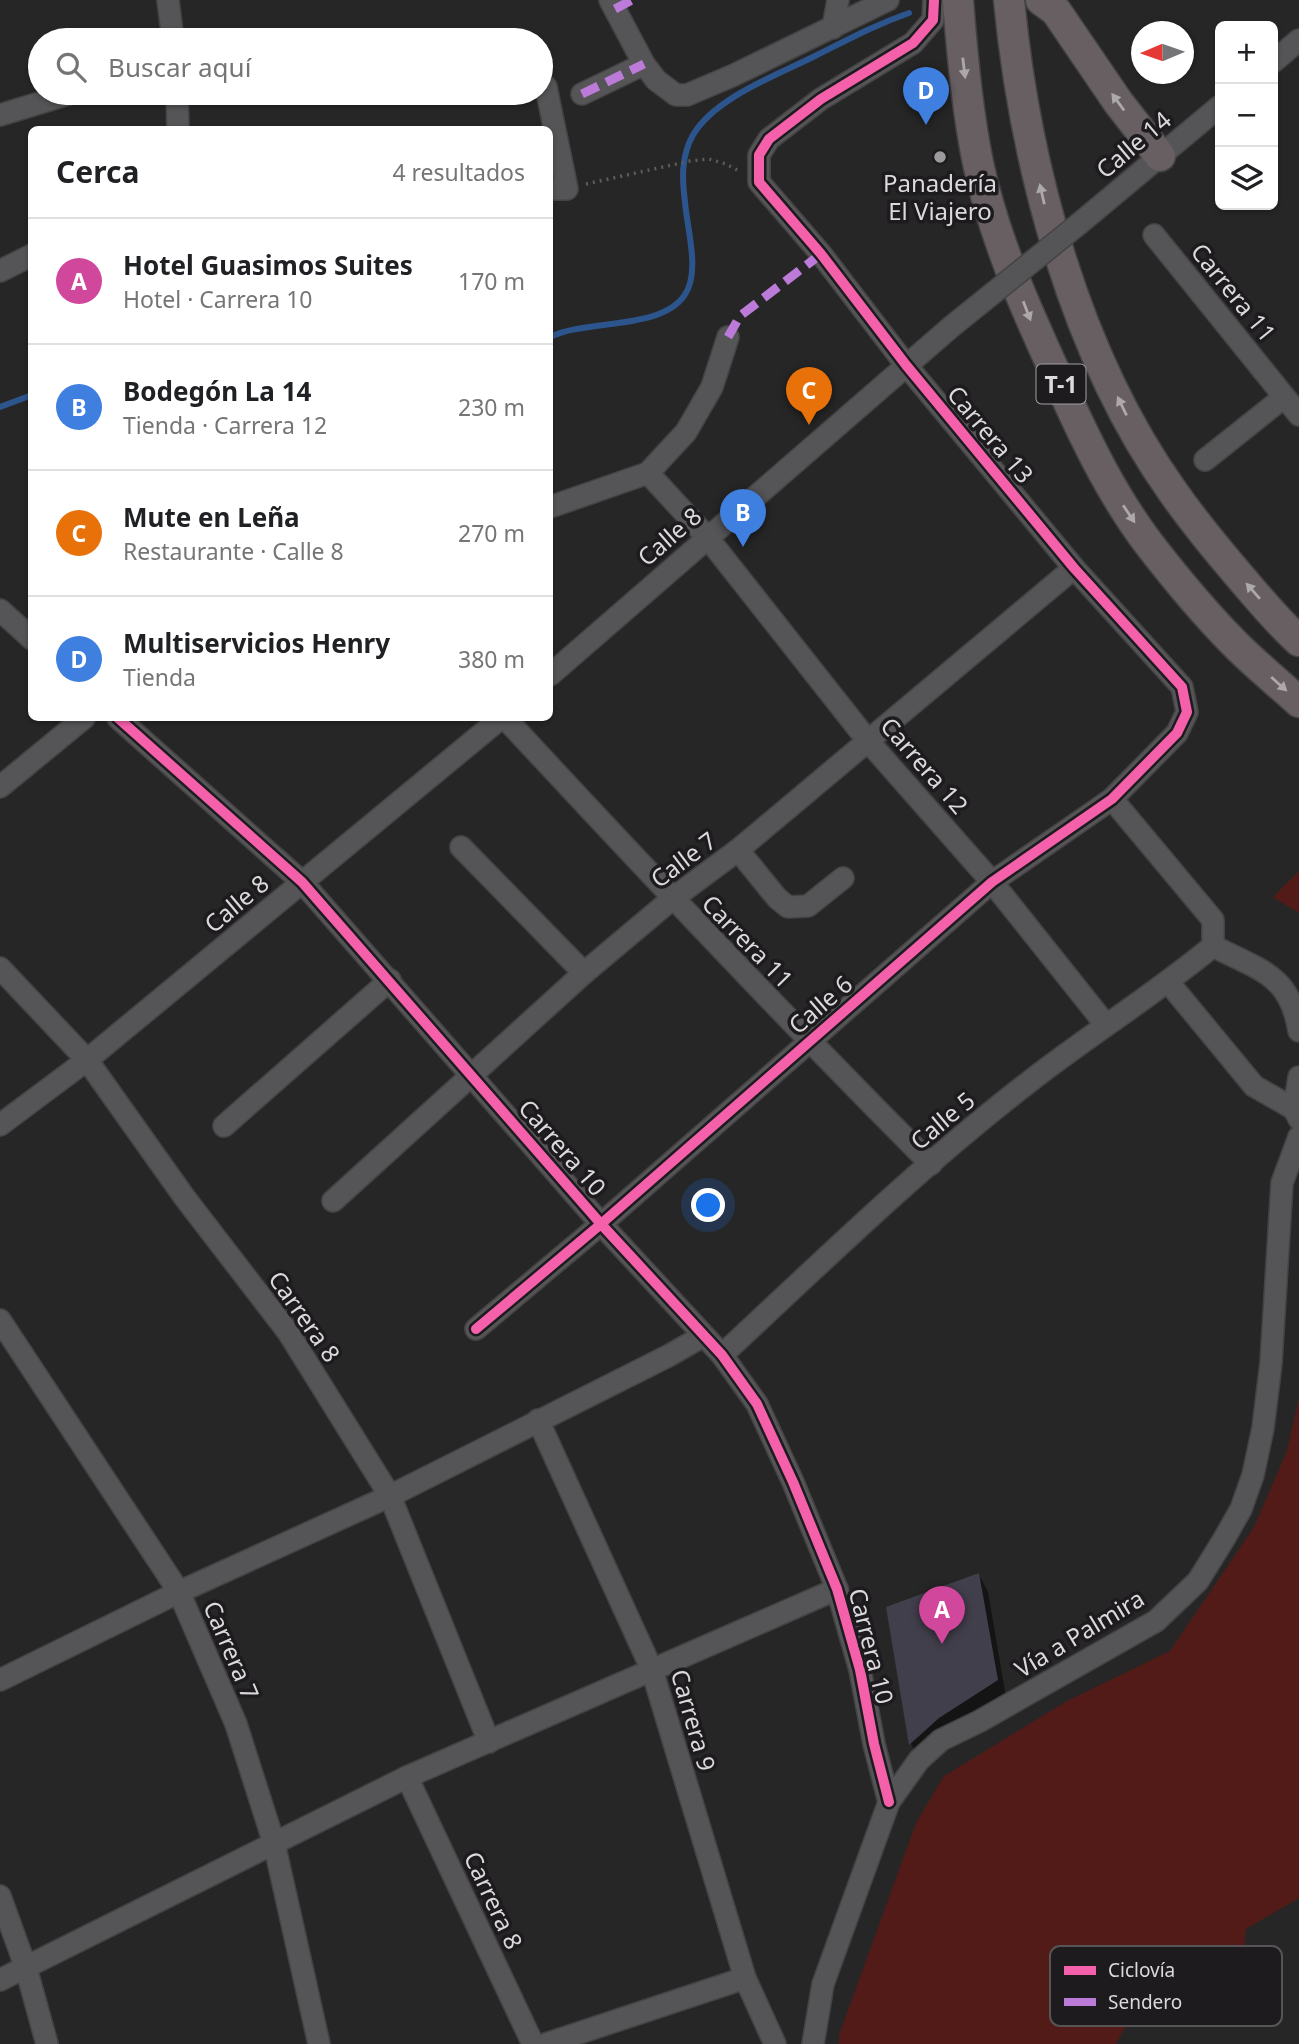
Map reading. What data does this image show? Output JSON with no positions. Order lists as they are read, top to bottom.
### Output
{
  "streets": {
    "highway": ["T-1"],
    "street": [
      "Calle 14",
      "Carrera 11",
      "Carrera 13",
      "Calle 8",
      "Carrera 12",
      "Calle 7",
      "Calle 6",
      "Calle 5",
      "Carrera 10",
      "Carrera 8",
      "Vía a Palmira",
      "Carrera 7",
      "Carrera 9"
    ]
  },
  "crossings": [
    ["Calle 14", "Calle 8"],
    ["Carrera 11", "Calle 7"],
    ["Carrera 11", "Calle 6"],
    ["Carrera 11", "Calle 5"],
    ["Carrera 13", "Calle 8"],
    ["Carrera 13", "Calle 7"],
    ["Carrera 13", "Calle 6"],
    ["Calle 8", "Carrera 12"],
    ["Calle 8", "Carrera 10"],
    ["Calle 8", "Carrera 8"],
    ["Carrera 12", "Calle 7"],
    ["Carrera 12", "Calle 6"],
    ["Carrera 12", "Calle 5"],
    ["Calle 7", "Carrera 10"],
    ["Calle 6", "Carrera 10"],
    ["Calle 5", "Carrera 10"],
    ["Carrera 10", "Vía a Palmira"]
  ],
  "places": ["Panadería El Viajero"],
  "legend": ["Ciclovía", "Sendero"],
  "north": "left",
  "page": {
    "map_buttons": ["+", "−"],
    "search": "Buscar aquí",
    "pins": [
      "D",
      "C",
      "B",
      "A"
    ],
    "heading": ["Cerca", "4 resultados"],
    "list": [
      {
        "mark": "A",
        "name": "Hotel Guasimos Suites",
        "note": "Hotel · Carrera 10",
        "value": "170 m"
      },
      {
        "mark": "B",
        "name": "Bodegón La 14",
        "note": "Tienda · Carrera 12",
        "value": "230 m"
      },
      {
        "mark": "C",
        "name": "Mute en Leña",
        "note": "Restaurante · Calle 8",
        "value": "270 m"
      },
      {
        "mark": "D",
        "name": "Multiservicios Henry",
        "note": "Tienda",
        "value": "380 m"
      }
    ]
  }
}
